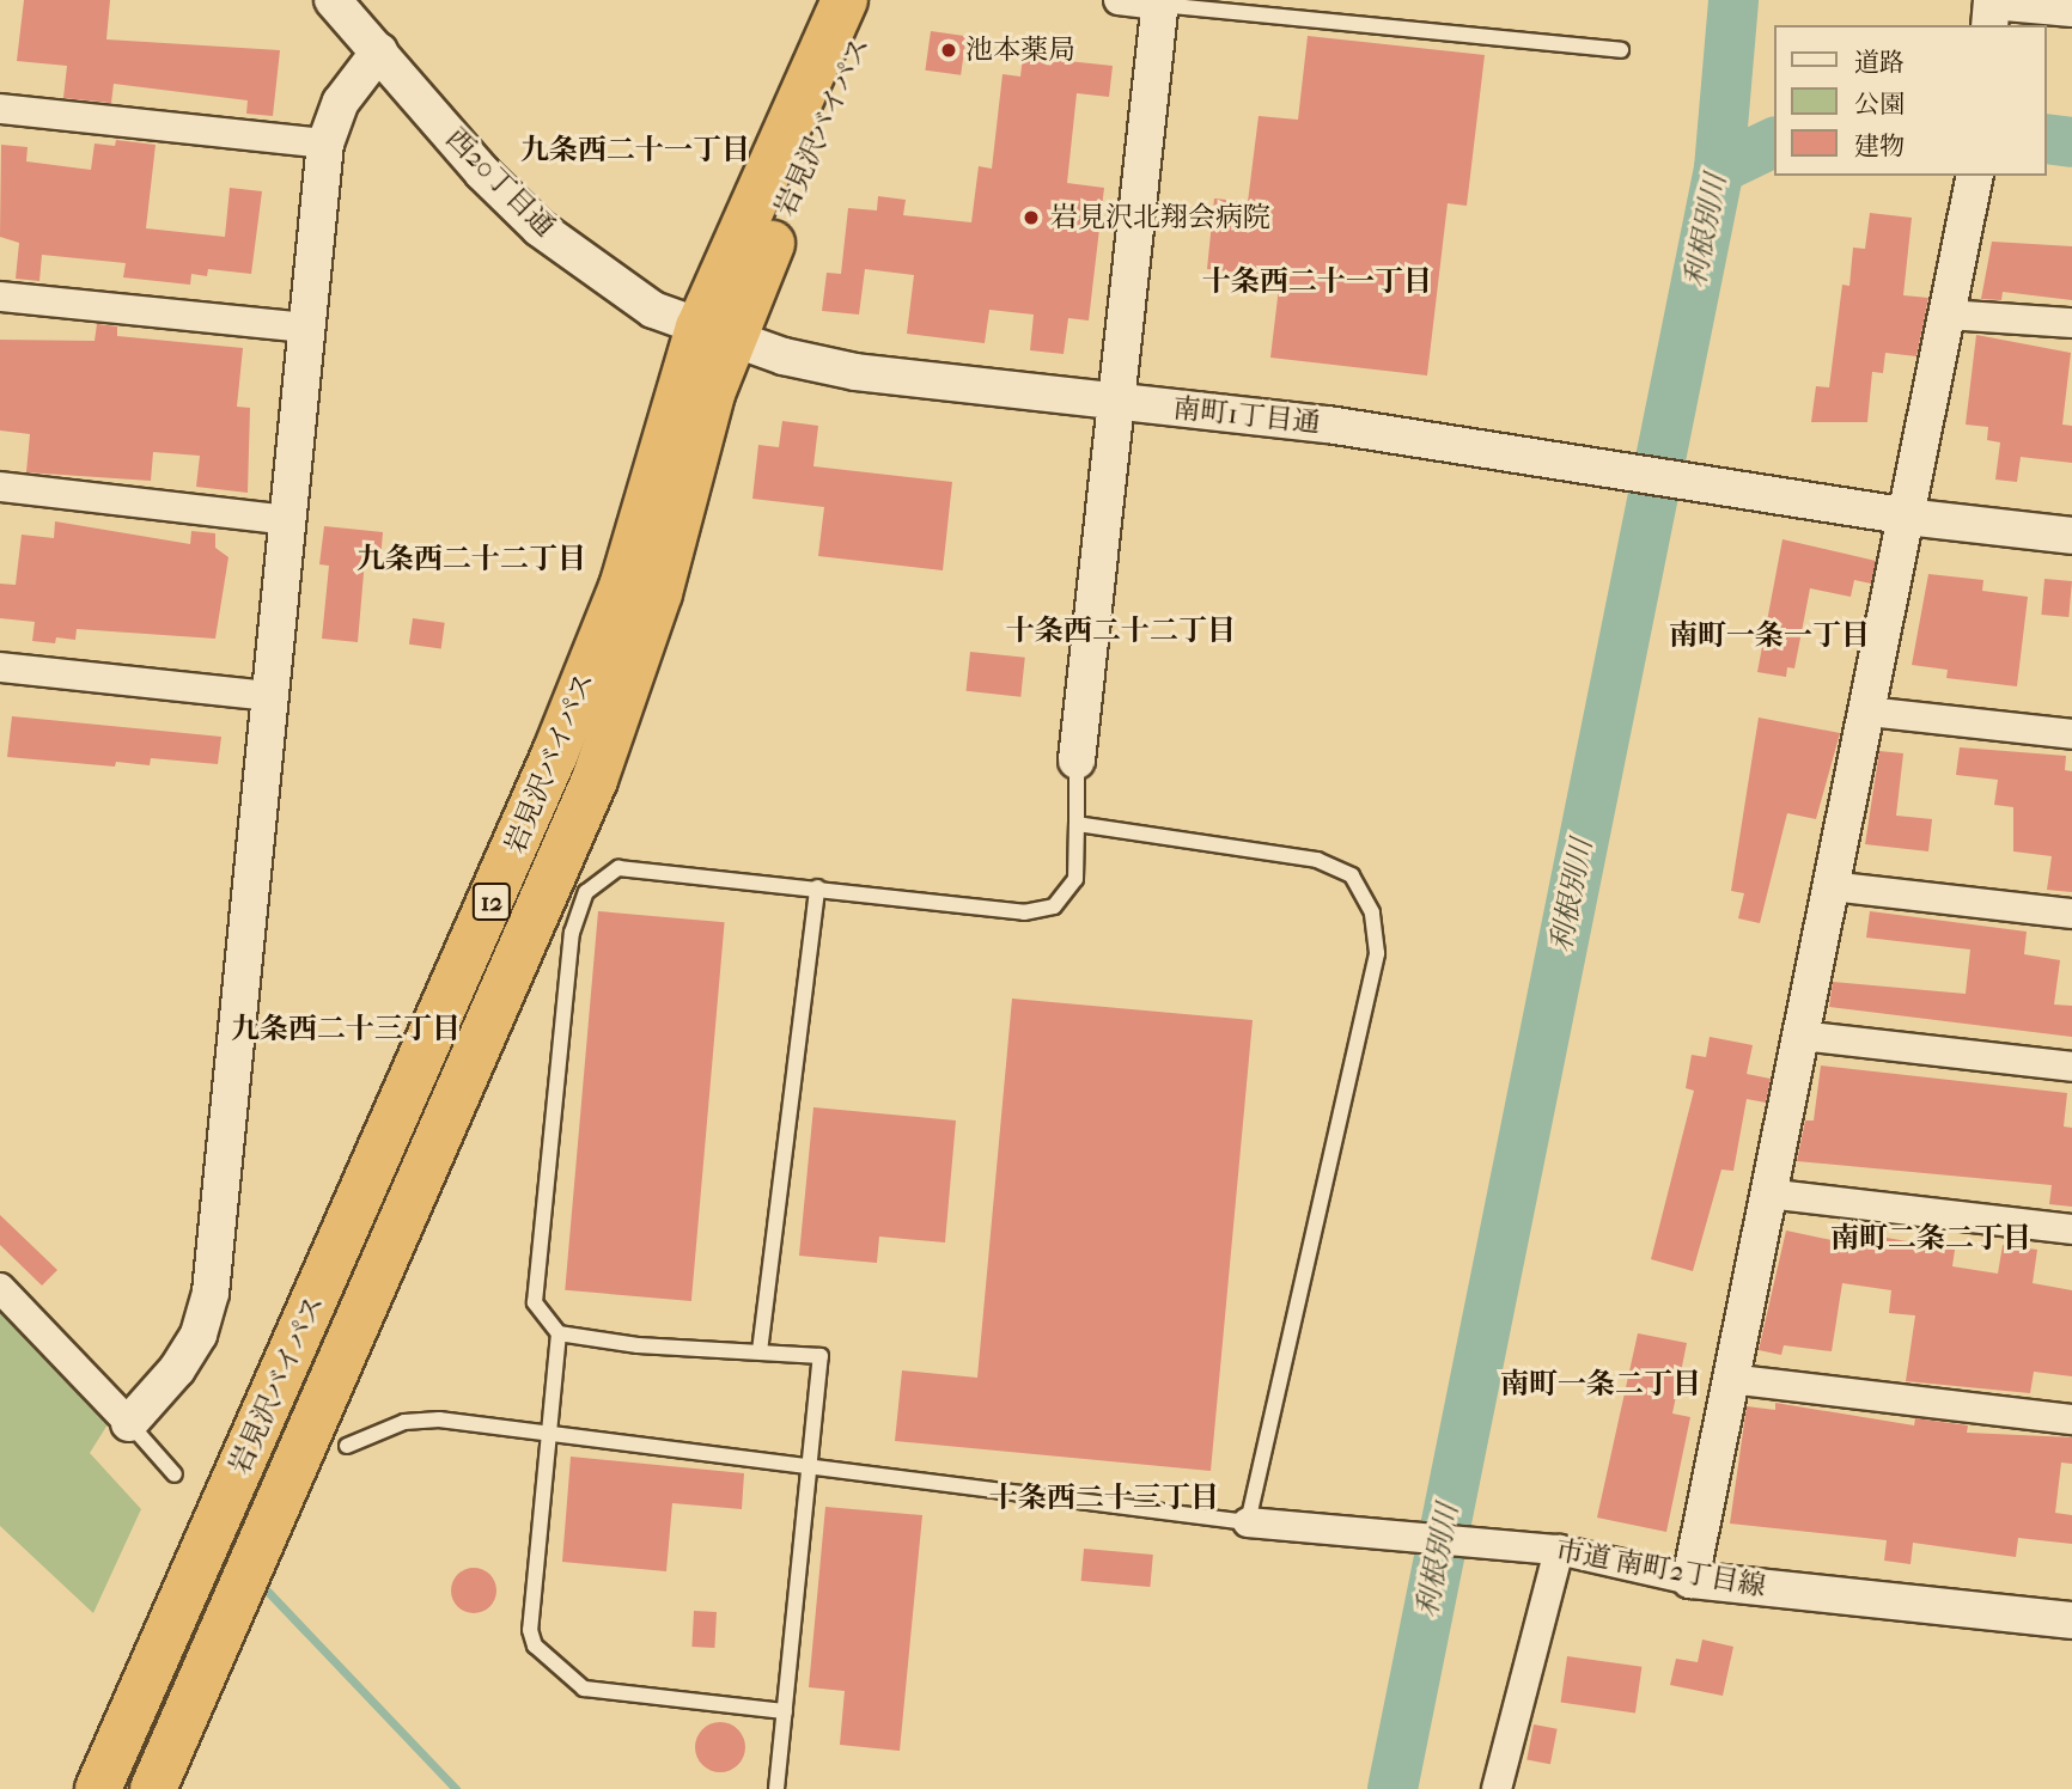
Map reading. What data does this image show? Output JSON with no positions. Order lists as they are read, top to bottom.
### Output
{
  "streets": {
    "highway": ["岩見沢バイパス", "12"],
    "street": ["西20丁目通", "南町1丁目通", "市道 南町2丁目線"]
  },
  "crossings": [
    ["岩見沢バイパス", "西20丁目通"],
    ["岩見沢バイパス", "南町1丁目通"],
    ["西20丁目通", "南町1丁目通"]
  ],
  "districts": [
    "九条西二十一丁目",
    "十条西二十一丁目",
    "九条西二十二丁目",
    "十条西二十二丁目",
    "南町一条一丁目",
    "九条西二十三丁目",
    "南町二条二丁目",
    "南町一条二丁目",
    "十条西二十三丁目"
  ],
  "water": ["利根別川"],
  "places": ["池本薬局", "岩見沢北翔会病院"],
  "legend": ["道路", "公園", "建物"]
}
